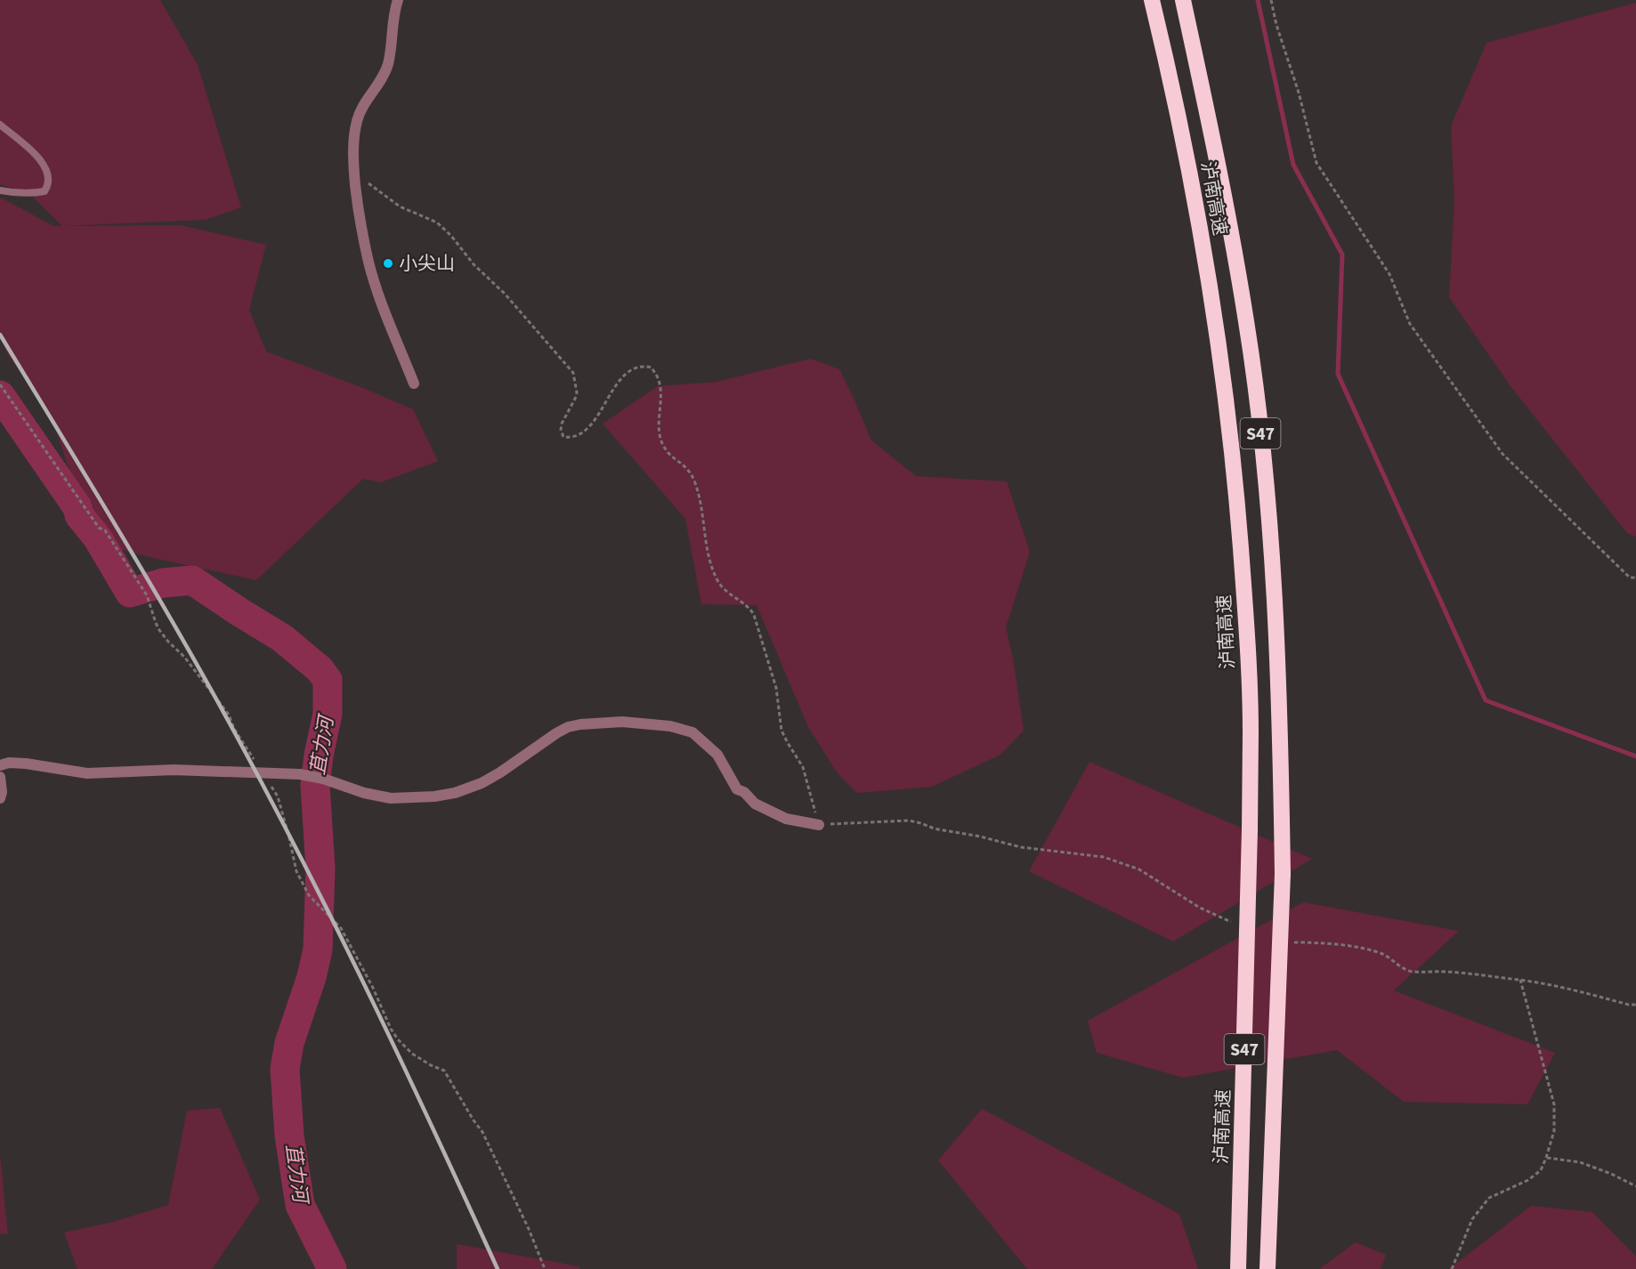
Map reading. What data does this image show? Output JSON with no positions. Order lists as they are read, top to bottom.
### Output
{
  "streets": {
    "highway": ["泸南高速", "S47"]
  },
  "water": ["苴力河"],
  "places": ["小尖山"]
}
